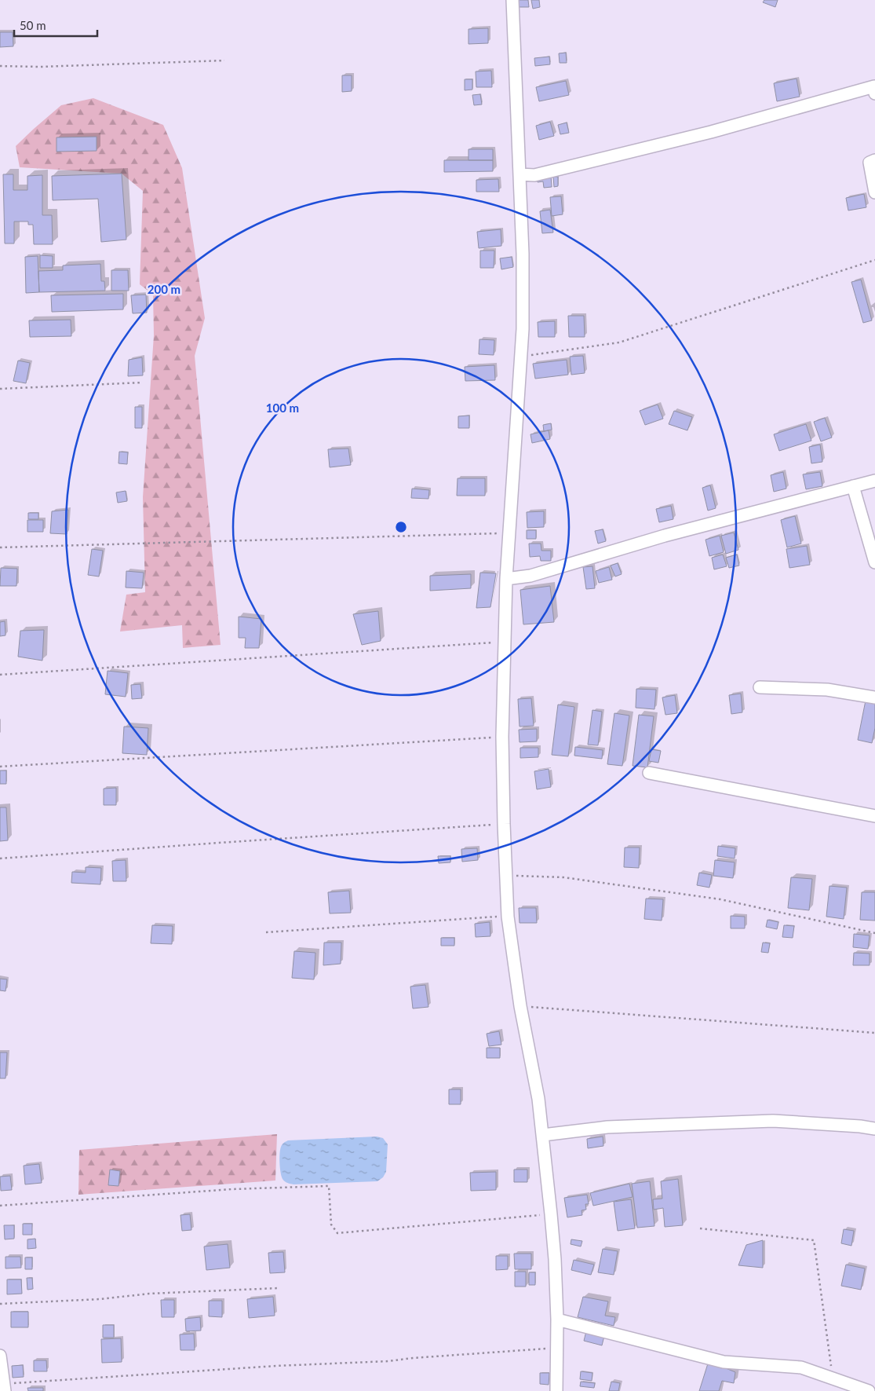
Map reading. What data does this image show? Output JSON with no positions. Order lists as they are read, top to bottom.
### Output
{
  "scale_bar": "50 m",
  "rings": ["200 m", "100 m"]
}
